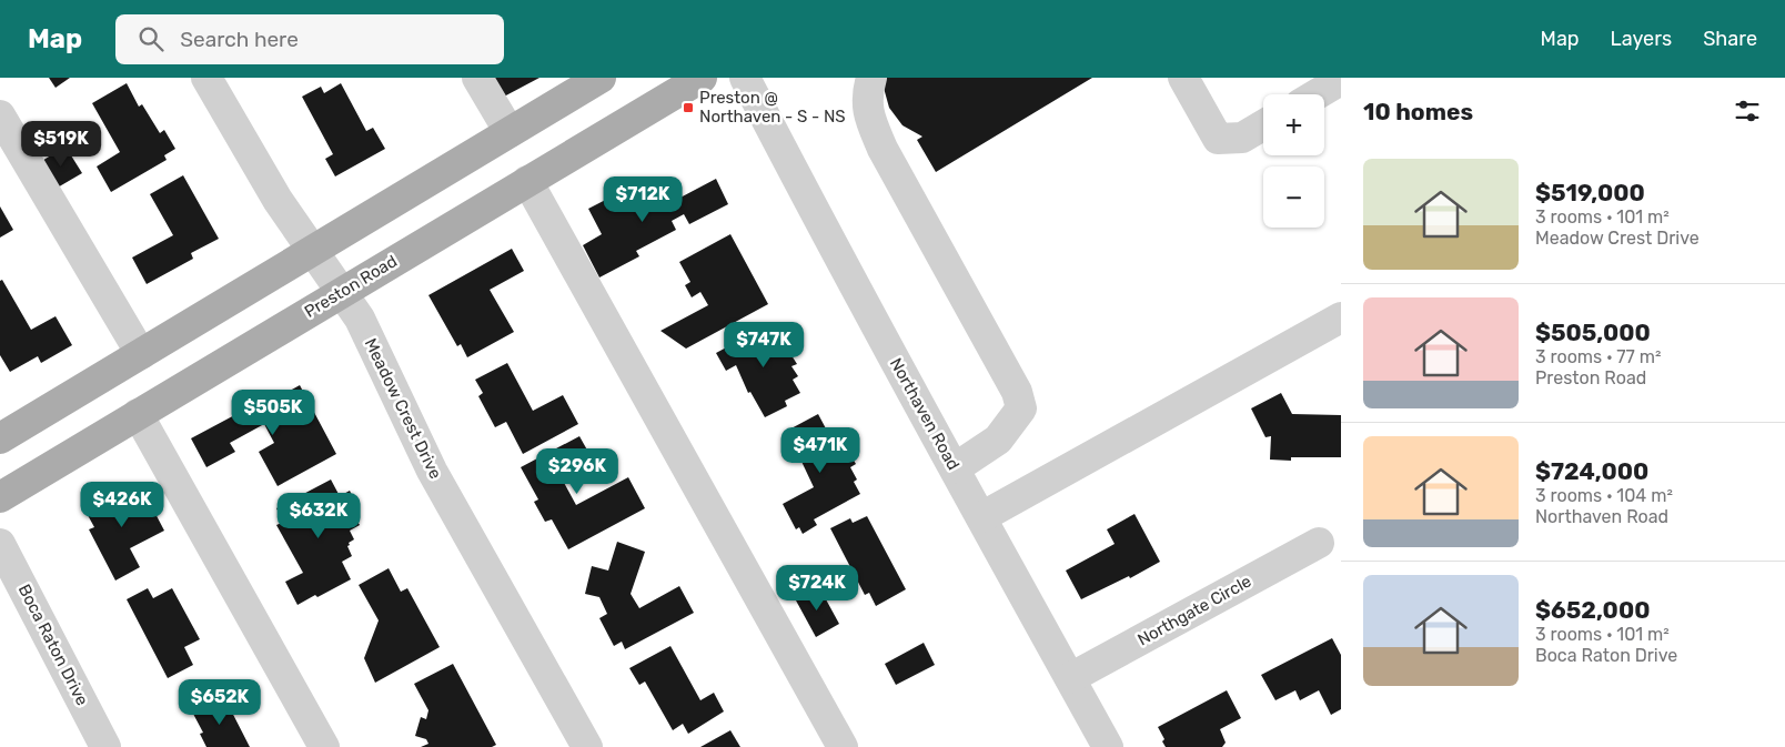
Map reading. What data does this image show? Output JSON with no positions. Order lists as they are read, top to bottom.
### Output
{
  "streets": {
    "main road": ["Preston Road"],
    "street": [
      "Meadow Crest Drive",
      "Northaven Road",
      "Northgate Circle",
      "Boca Raton Drive"
    ]
  },
  "crossings": [
    ["Preston Road", "Meadow Crest Drive"],
    ["Northaven Road", "Northgate Circle"]
  ],
  "places": {
    "transit": ["Preston @ Northaven - S - NS"]
  },
  "page": {
    "header": "Map",
    "search": "Search here",
    "nav": ["Map", "Layers", "Share"],
    "heading": "10 homes",
    "map_buttons": ["+", "−"],
    "price": [
      "$519K",
      "$712K",
      "$747K",
      "$505K",
      "$471K",
      "$296K",
      "$426K",
      "$632K",
      "$724K",
      "$652K"
    ],
    "list": [
      {
        "name": "$519,000",
        "note": "3 rooms · 101 m² · Meadow Crest Drive"
      },
      {
        "name": "$505,000",
        "note": "3 rooms · 77 m² · Preston Road"
      },
      {
        "name": "$724,000",
        "note": "3 rooms · 104 m² · Northaven Road"
      },
      {
        "name": "$652,000",
        "note": "3 rooms · 101 m² · Boca Raton Drive"
      }
    ]
  }
}
